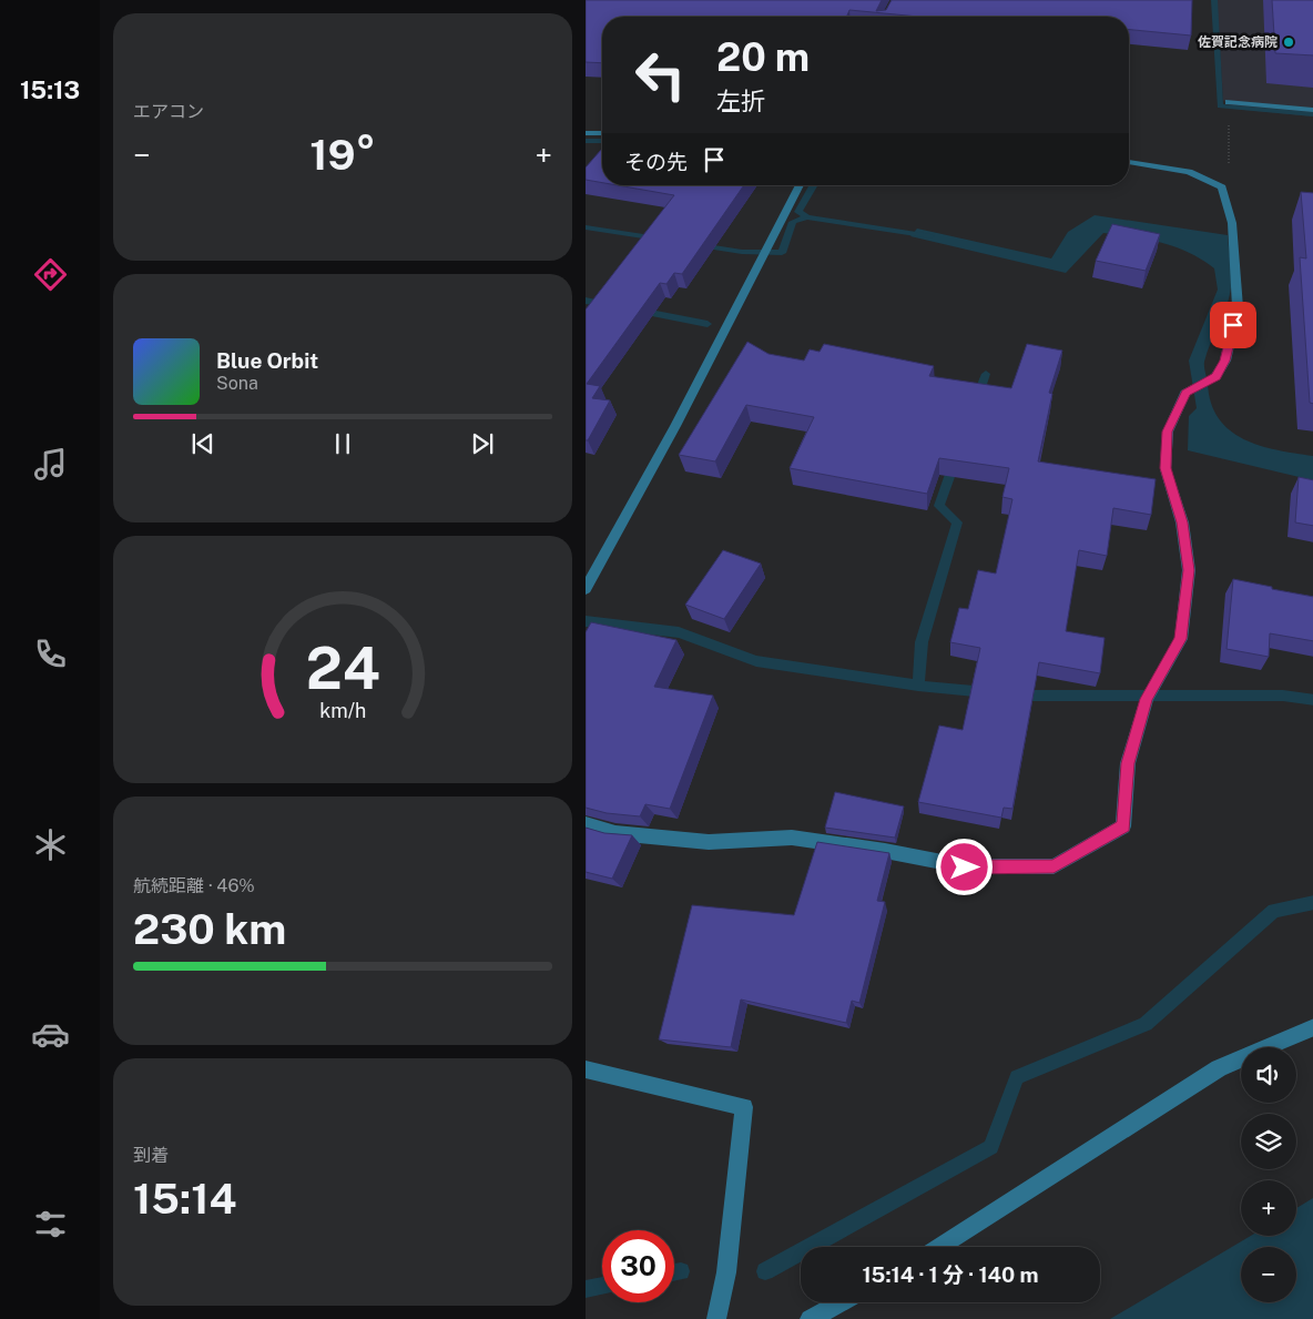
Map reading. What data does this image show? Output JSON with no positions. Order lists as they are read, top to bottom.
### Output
{
  "places": ["佐賀記念病院"],
  "page": {
    "tabs": "15:13",
    "tile": [
      "エアコン",
      ["航続距離 · 46%", "230 km"],
      ["到着", "15:14"]
    ],
    "turn": ["20 m", "左折"],
    "heat": ["−", "19°", "+"],
    "then": "その先",
    "song": ["Blue Orbit", "Sona"],
    "map_buttons": ["+", "−"],
    "limit": "30",
    "trip": "15:14 · 1 分 · 140 m",
    "gauge": ["24", "km/h"]
  }
}
